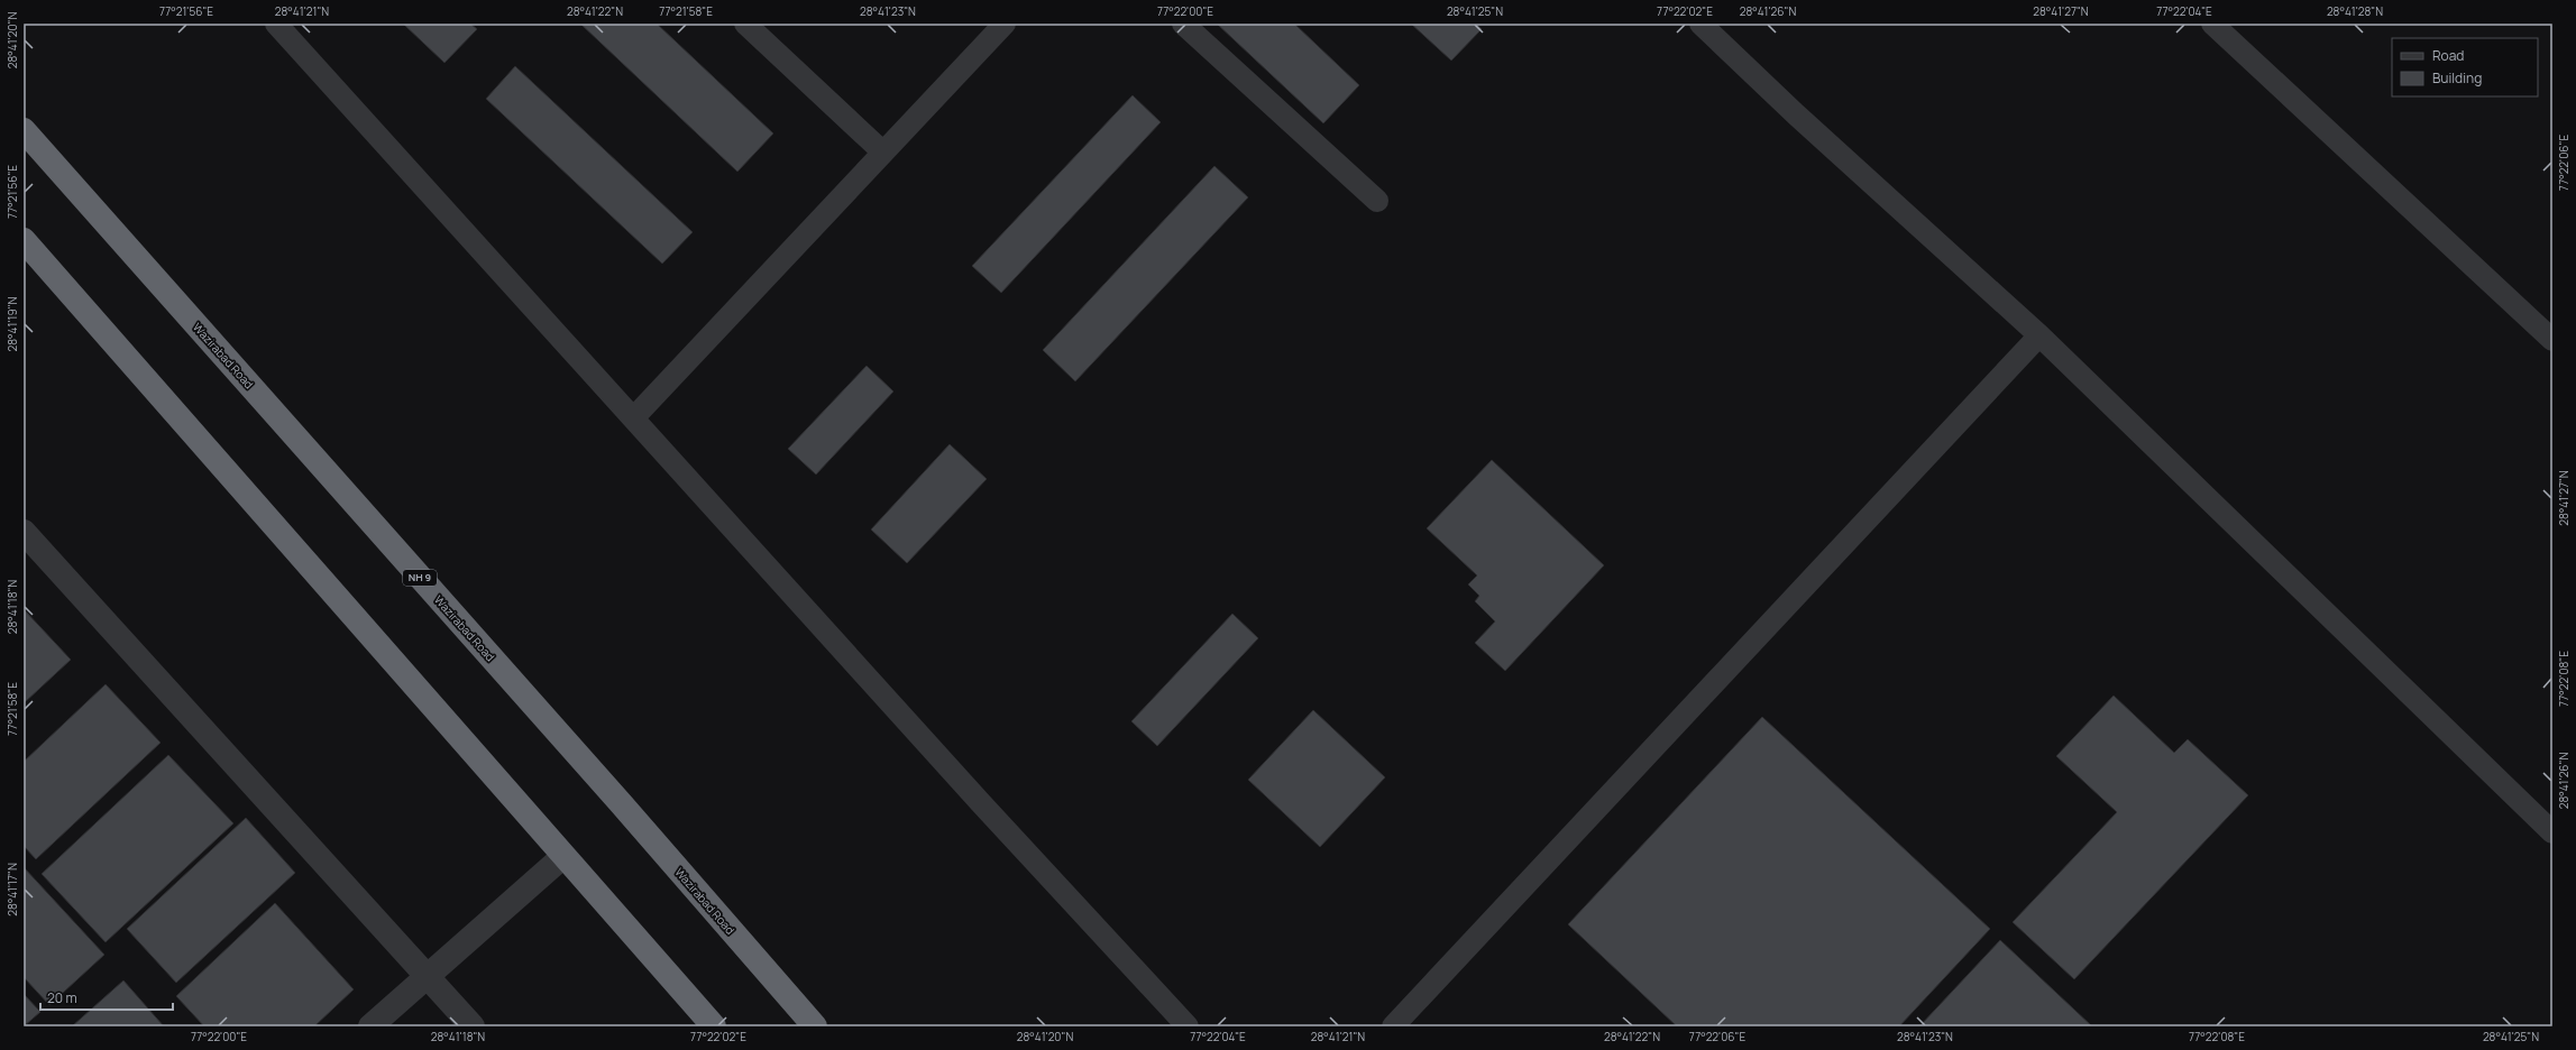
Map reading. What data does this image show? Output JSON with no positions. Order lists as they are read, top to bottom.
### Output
{
  "streets": {
    "highway": ["Wazirabad Road", "NH 9"]
  },
  "legend": ["Road", "Building"],
  "scale_bar": "20 m",
  "coordinates": [
    "77°21'56\"E",
    "28°41'21\"N",
    "28°41'22\"N",
    "77°21'58\"E",
    "28°41'23\"N",
    "77°22'00\"E",
    "28°41'25\"N",
    "77°22'02\"E",
    "28°41'26\"N",
    "28°41'27\"N",
    "77°22'04\"E",
    "28°41'28\"N",
    "28°41'20\"N",
    "77°22'06\"E",
    "28°41'19\"N",
    "28°41'18\"N",
    "77°22'08\"E",
    "28°41'17\"N"
  ]
}
